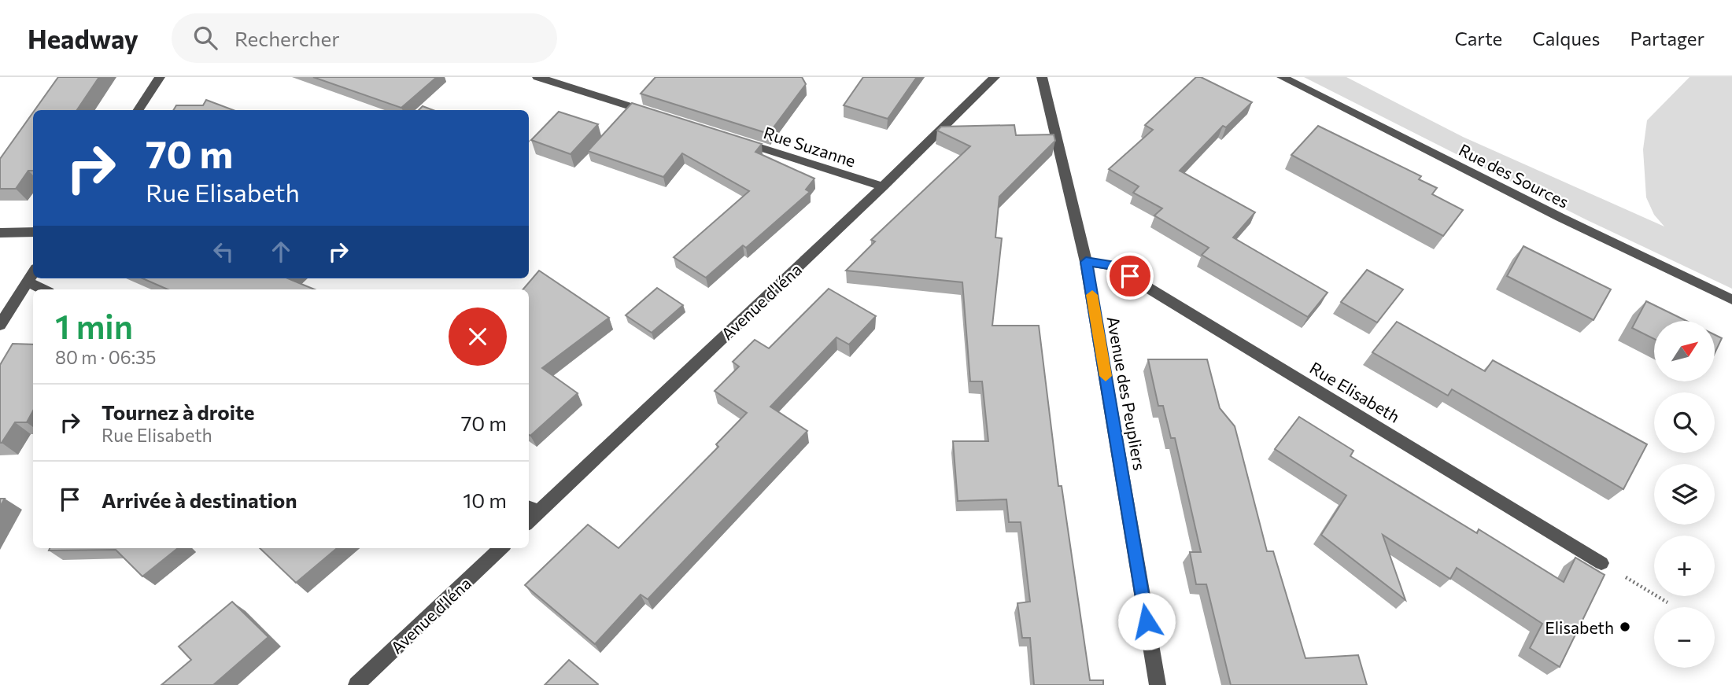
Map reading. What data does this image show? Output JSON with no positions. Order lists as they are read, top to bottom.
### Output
{
  "streets": {
    "street": [
      "Rue Suzanne",
      "Rue des Sources",
      "Avenue d'Iéna",
      "Rue Elisabeth",
      "Avenue des Peupliers"
    ]
  },
  "crossings": [
    ["Rue Suzanne", "Avenue d'Iéna"],
    ["Rue Elisabeth", "Avenue des Peupliers"]
  ],
  "places": ["Elisabeth"],
  "north": "top right",
  "page": {
    "header": "Headway",
    "search": "Rechercher",
    "nav": ["Carte", "Calques", "Partager"],
    "turn": ["70 m", "Rue Elisabeth"],
    "heading": ["1 min", "80 m · 06:35"],
    "map_buttons": ["+", "−"],
    "list": [
      {
        "name": "Tournez à droite",
        "note": "Rue Elisabeth",
        "value": "70 m"
      },
      {
        "name": "Arrivée à destination",
        "value": "10 m"
      }
    ]
  }
}
